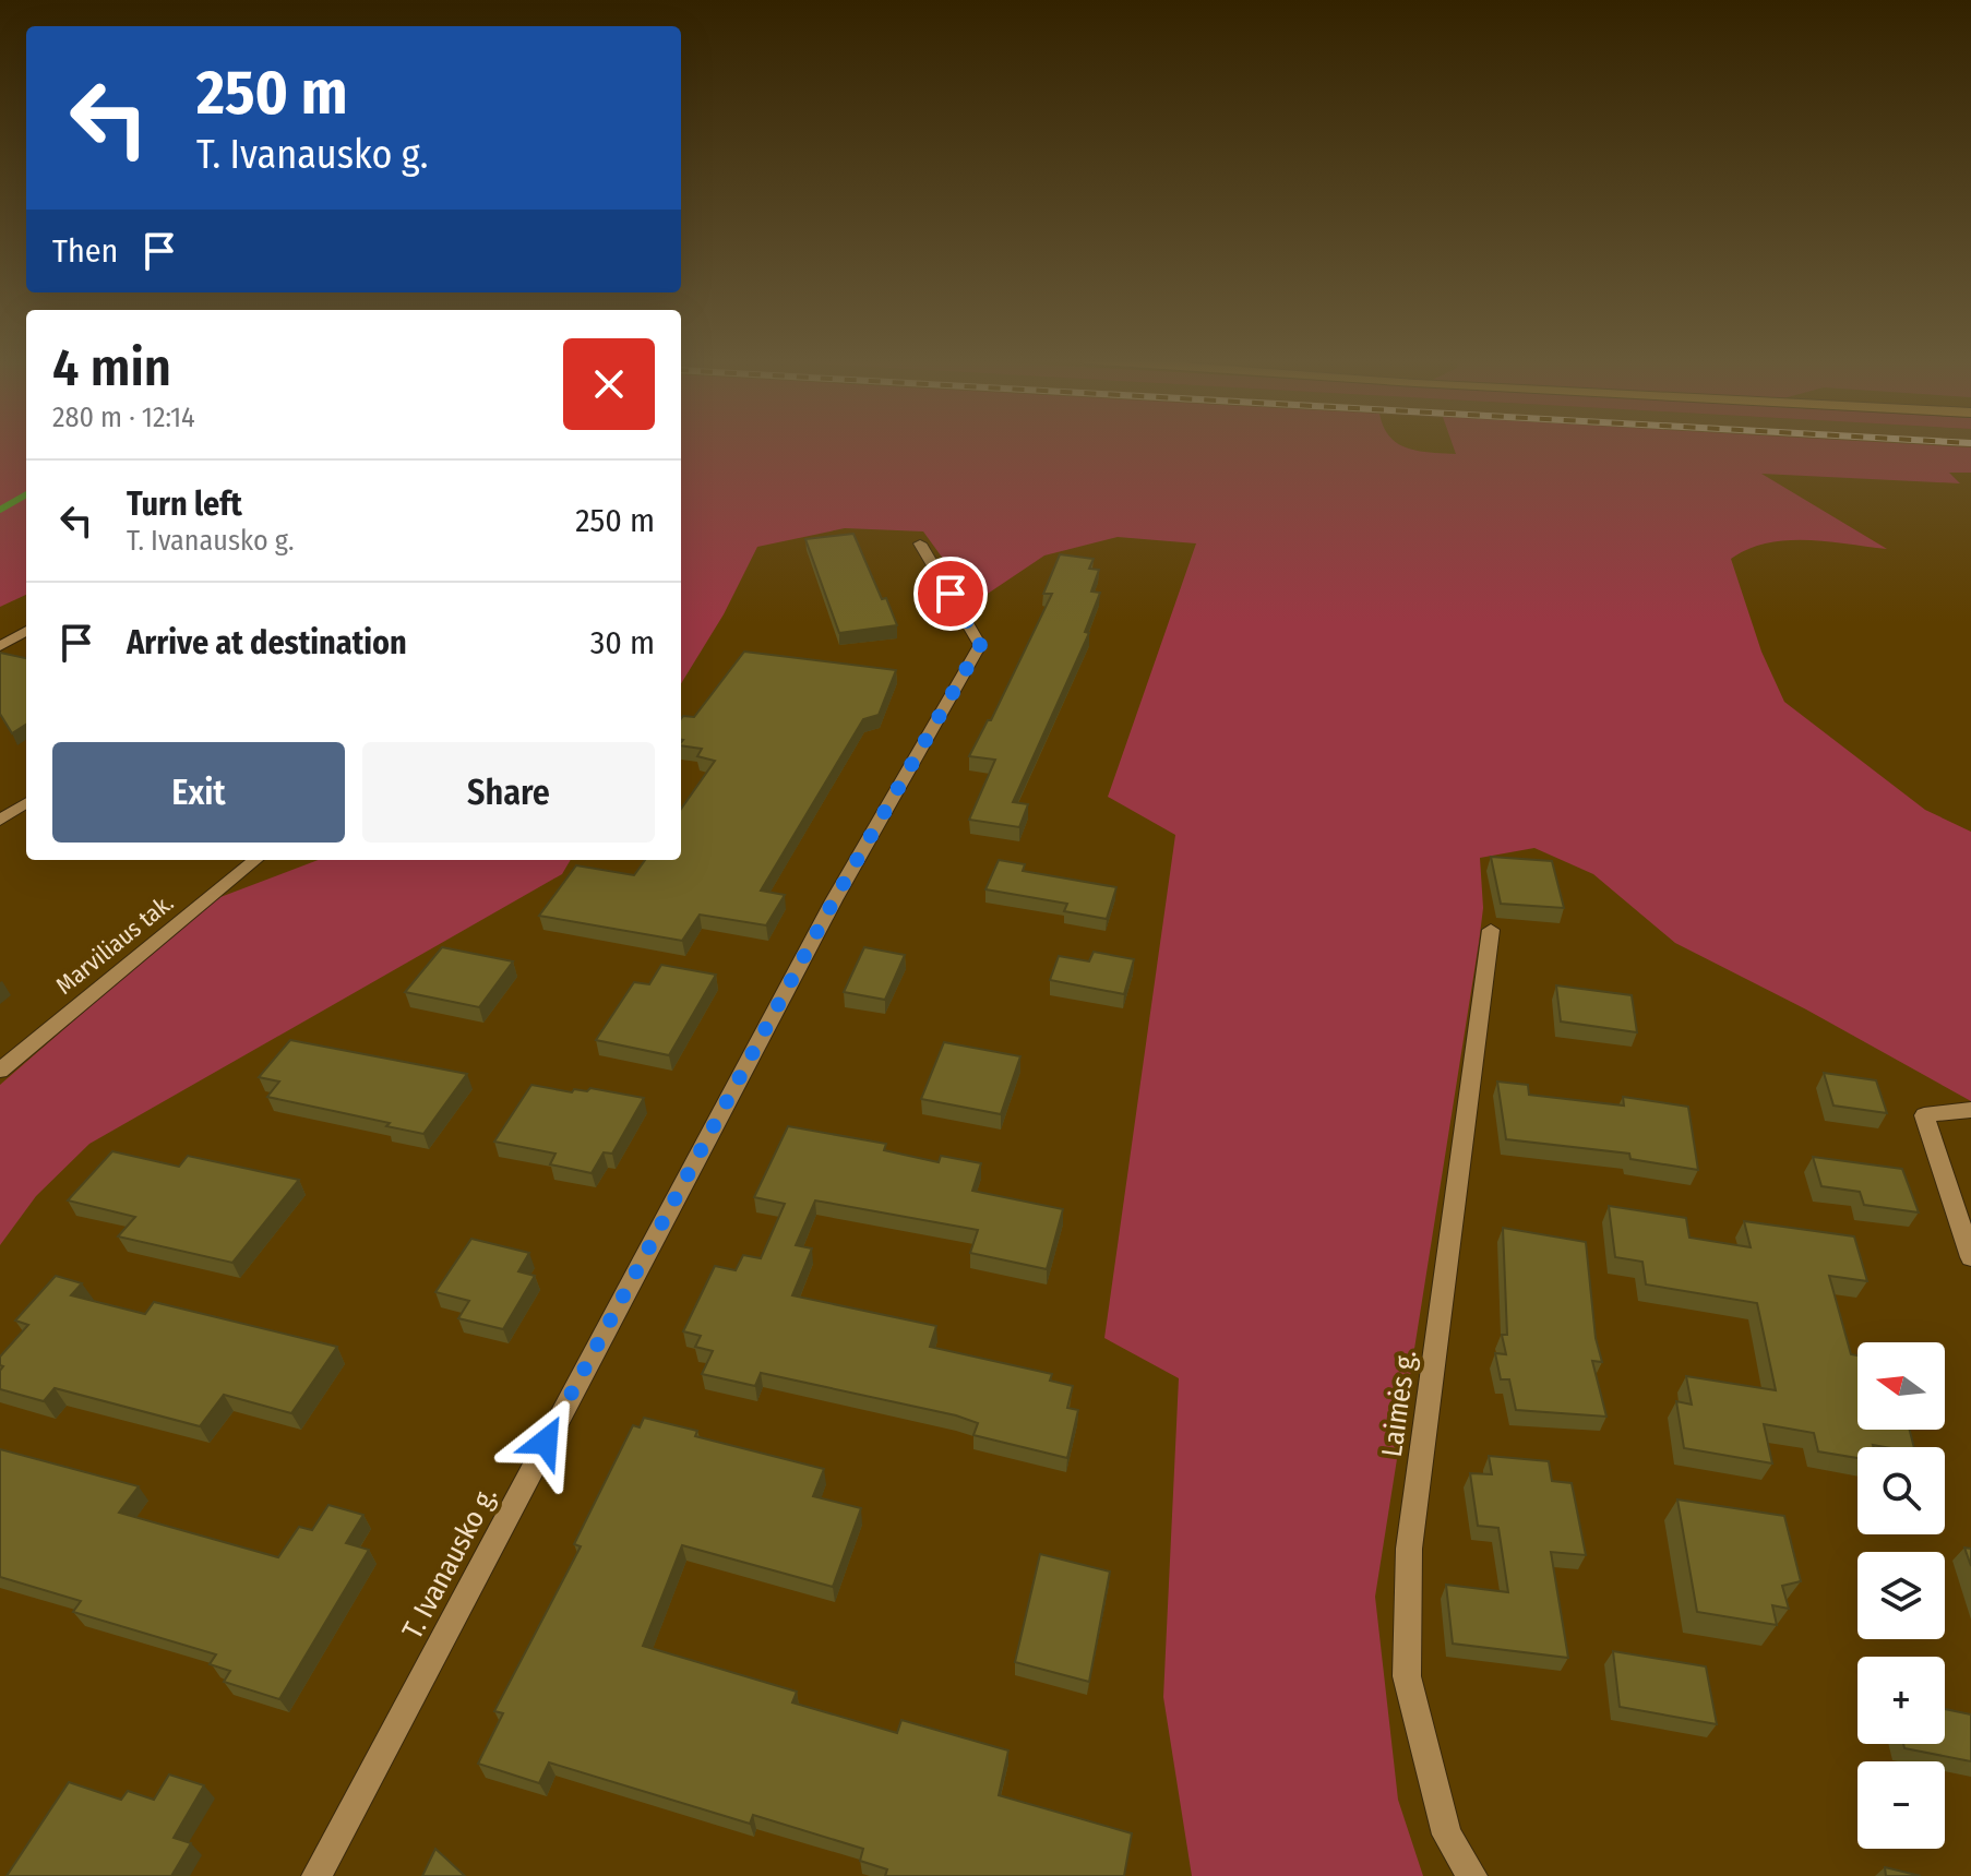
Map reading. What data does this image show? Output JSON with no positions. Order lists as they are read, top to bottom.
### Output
{
  "streets": {
    "street": ["Marviliaus tak.", "Laimės g.", "T. Ivanausko g."]
  },
  "north": "left",
  "page": {
    "turn": ["250 m", "T. Ivanausko g."],
    "then": "Then",
    "heading": ["4 min", "280 m · 12:14"],
    "list": [
      {
        "name": "Turn left",
        "note": "T. Ivanausko g.",
        "value": "250 m"
      },
      {
        "name": "Arrive at destination",
        "value": "30 m"
      }
    ],
    "buttons": ["Exit", "Share"],
    "map_buttons": ["+", "−"]
  }
}
